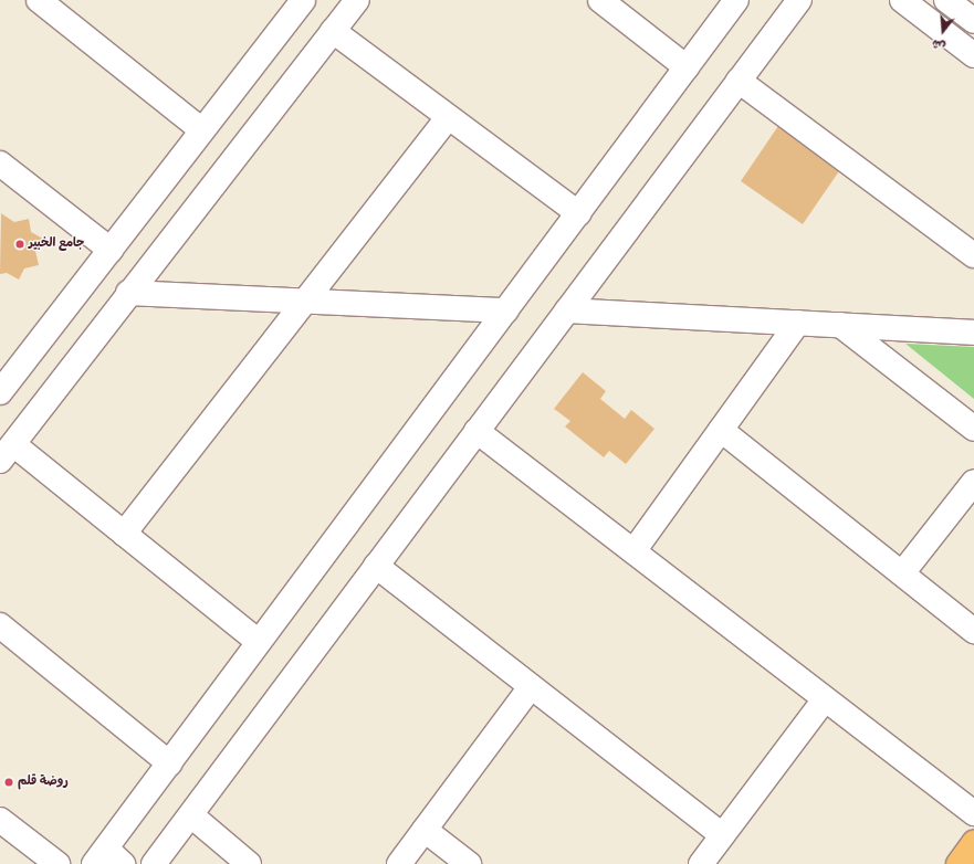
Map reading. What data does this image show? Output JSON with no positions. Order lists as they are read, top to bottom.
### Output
{
  "places": ["جامع الخبير", "روضة قلم"],
  "north": "bottom"
}
